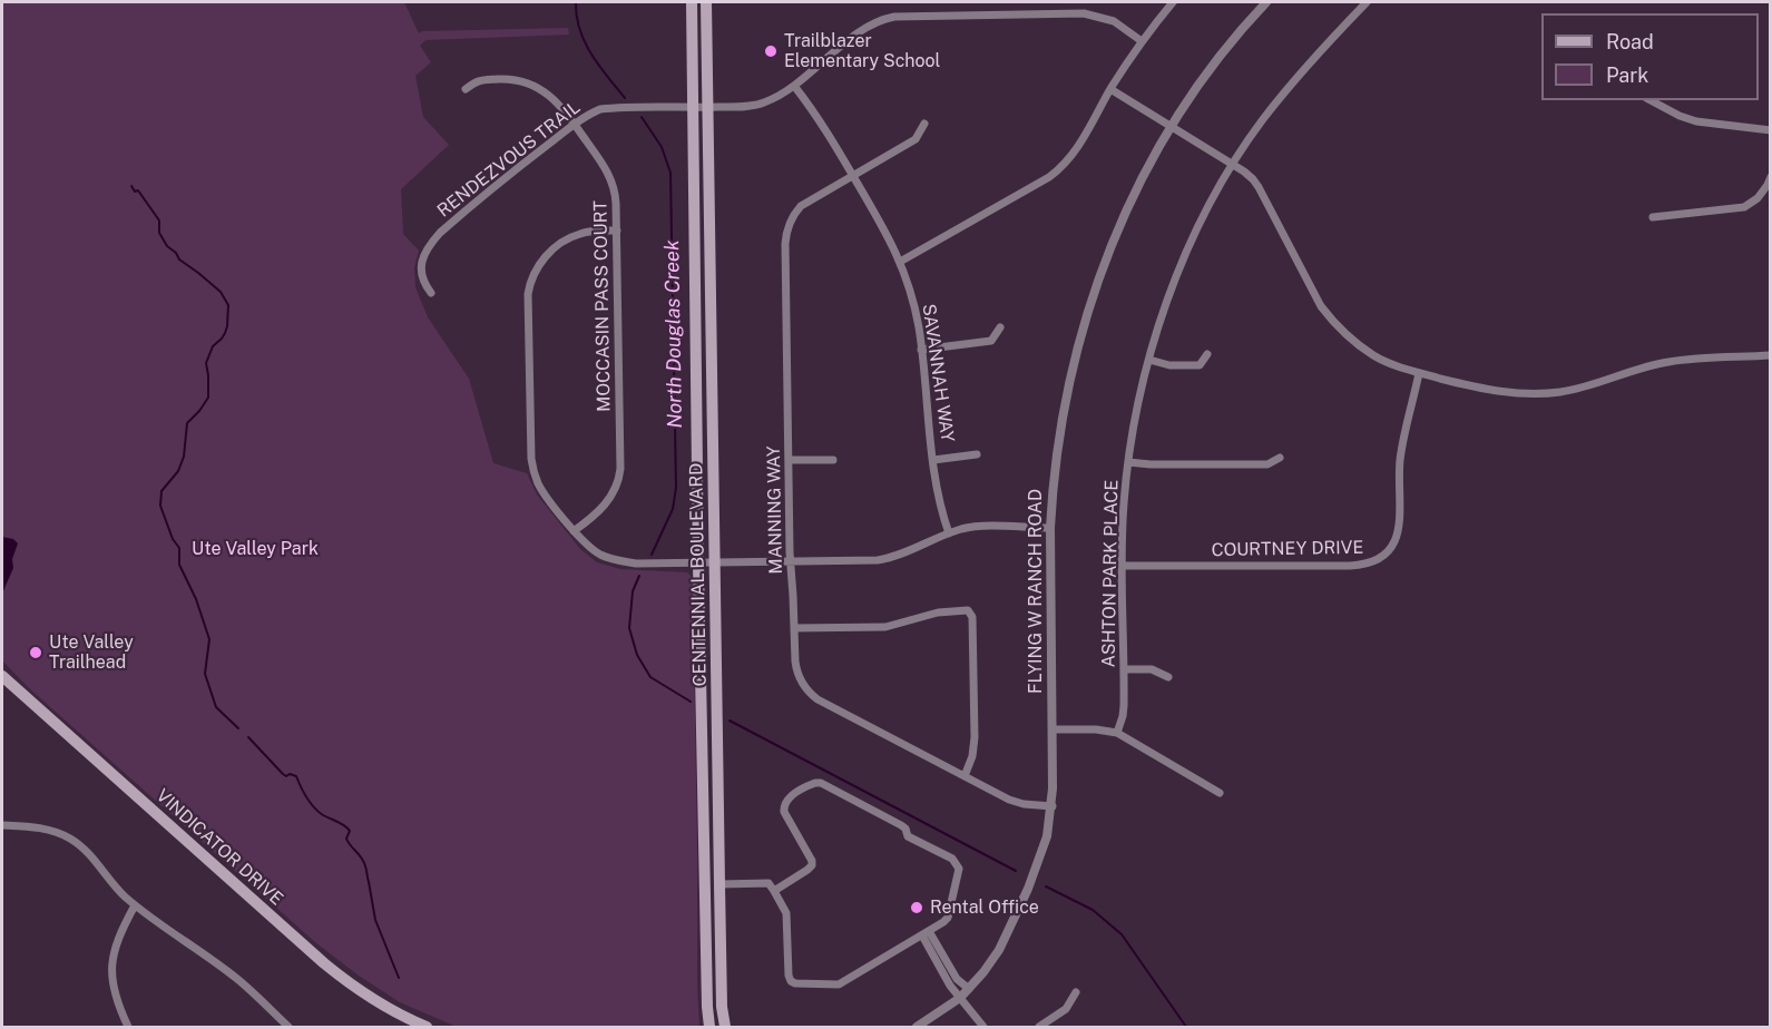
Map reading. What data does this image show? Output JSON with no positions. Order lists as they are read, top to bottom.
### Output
{
  "streets": {
    "main road": ["CENTENNIAL BOULEVARD", "VINDICATOR DRIVE"],
    "street": [
      "RENDEZVOUS TRAIL",
      "MOCCASIN PASS COURT",
      "SAVANNAH WAY",
      "MANNING WAY",
      "COURTNEY DRIVE",
      "ASHTON PARK PLACE",
      "FLYING W RANCH ROAD"
    ]
  },
  "crossings": [
    ["RENDEZVOUS TRAIL", "MOCCASIN PASS COURT"],
    ["RENDEZVOUS TRAIL", "SAVANNAH WAY"],
    ["RENDEZVOUS TRAIL", "CENTENNIAL BOULEVARD"],
    ["SAVANNAH WAY", "MANNING WAY"],
    ["MANNING WAY", "FLYING W RANCH ROAD"],
    ["COURTNEY DRIVE", "ASHTON PARK PLACE"]
  ],
  "water": ["North Douglas Creek"],
  "parks": ["Ute Valley Park"],
  "places": ["Trailblazer Elementary School", "Ute Valley Trailhead", "Rental Office"],
  "legend": ["Road", "Park"]
}
